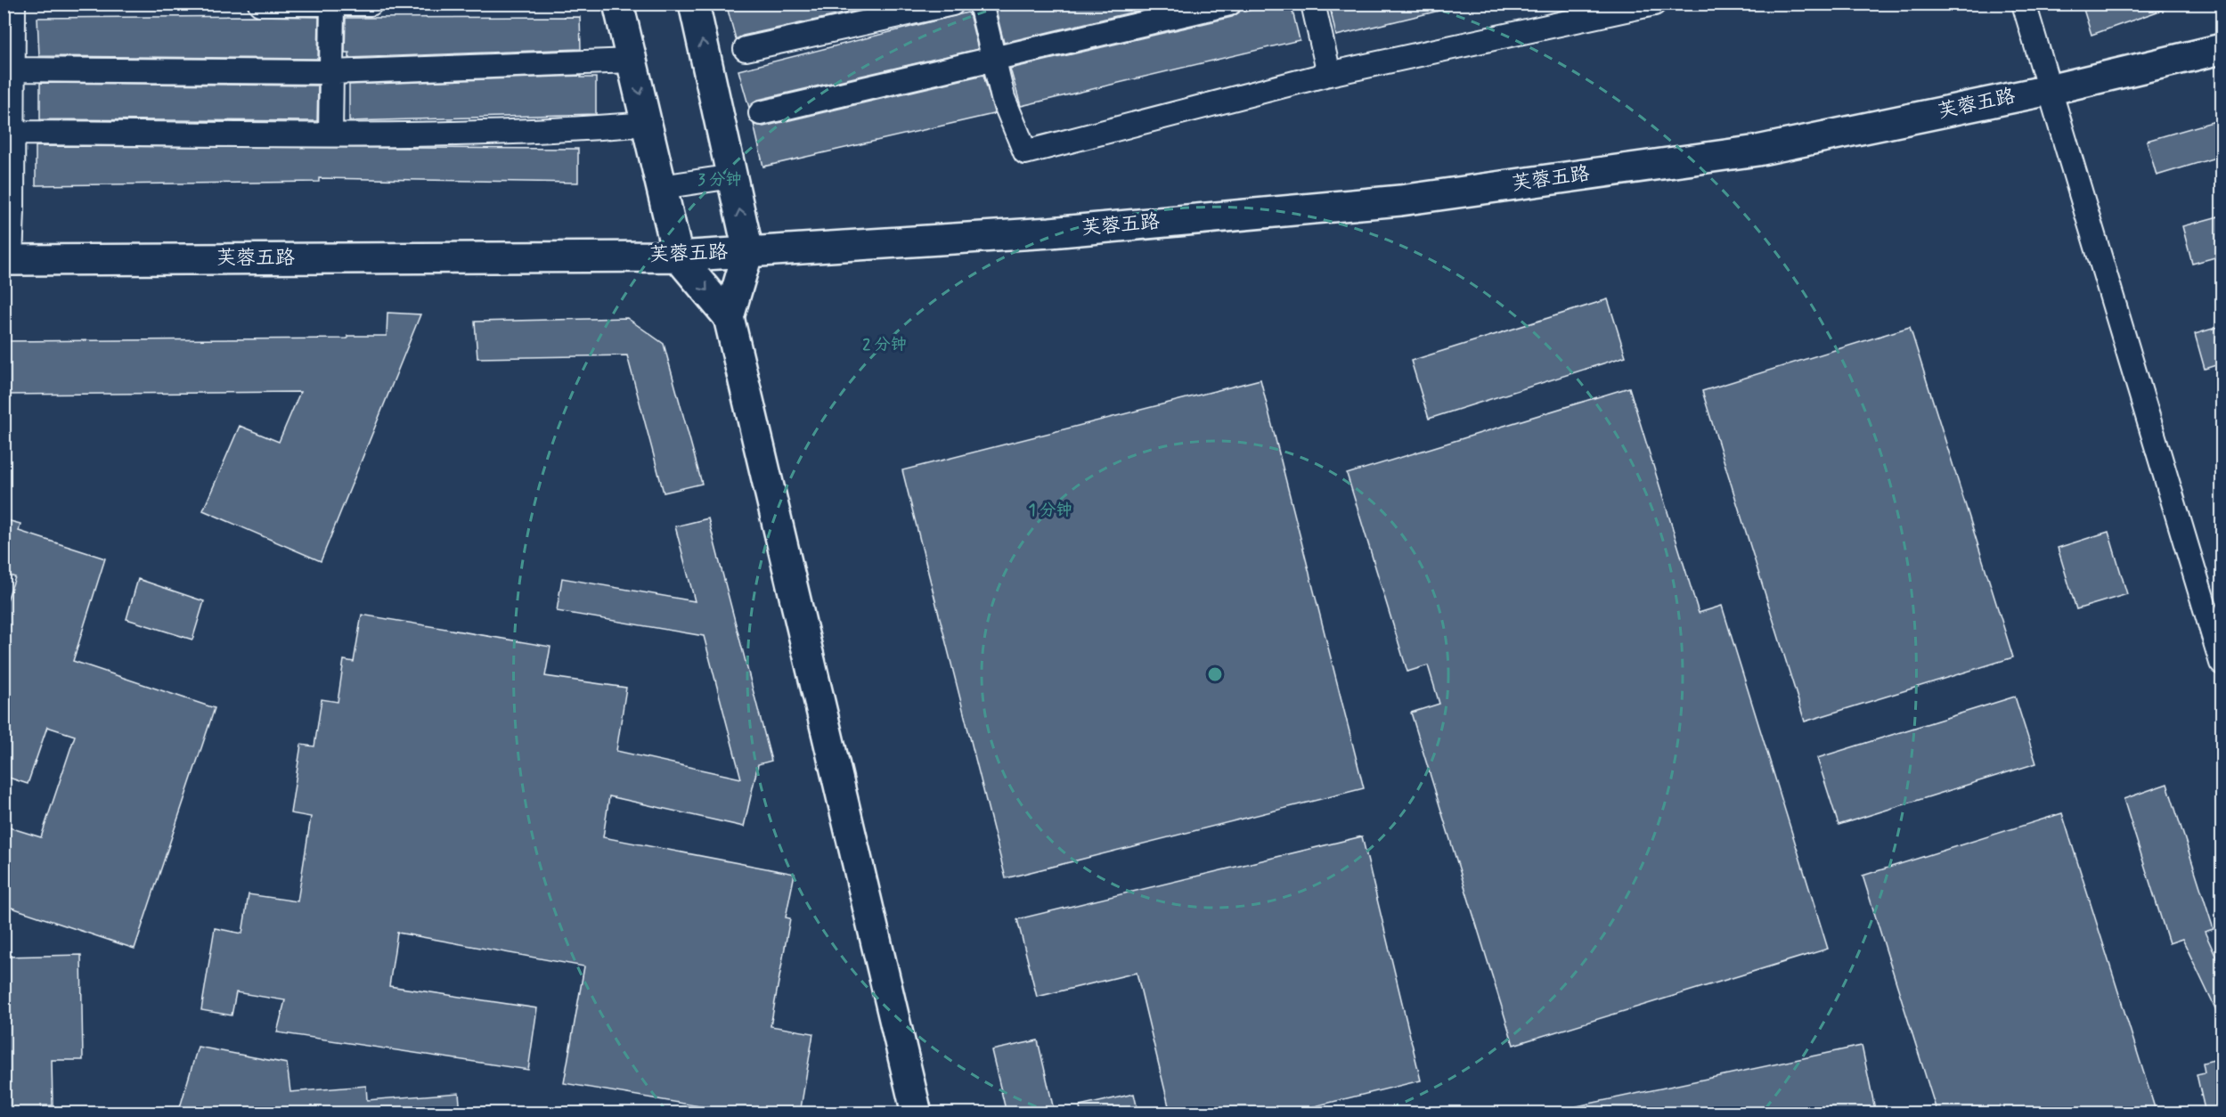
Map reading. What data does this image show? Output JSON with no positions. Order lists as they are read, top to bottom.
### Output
{
  "streets": {
    "street": ["芙蓉五路"]
  },
  "rings": ["3 分钟", "2 分钟", "1 分钟"]
}
